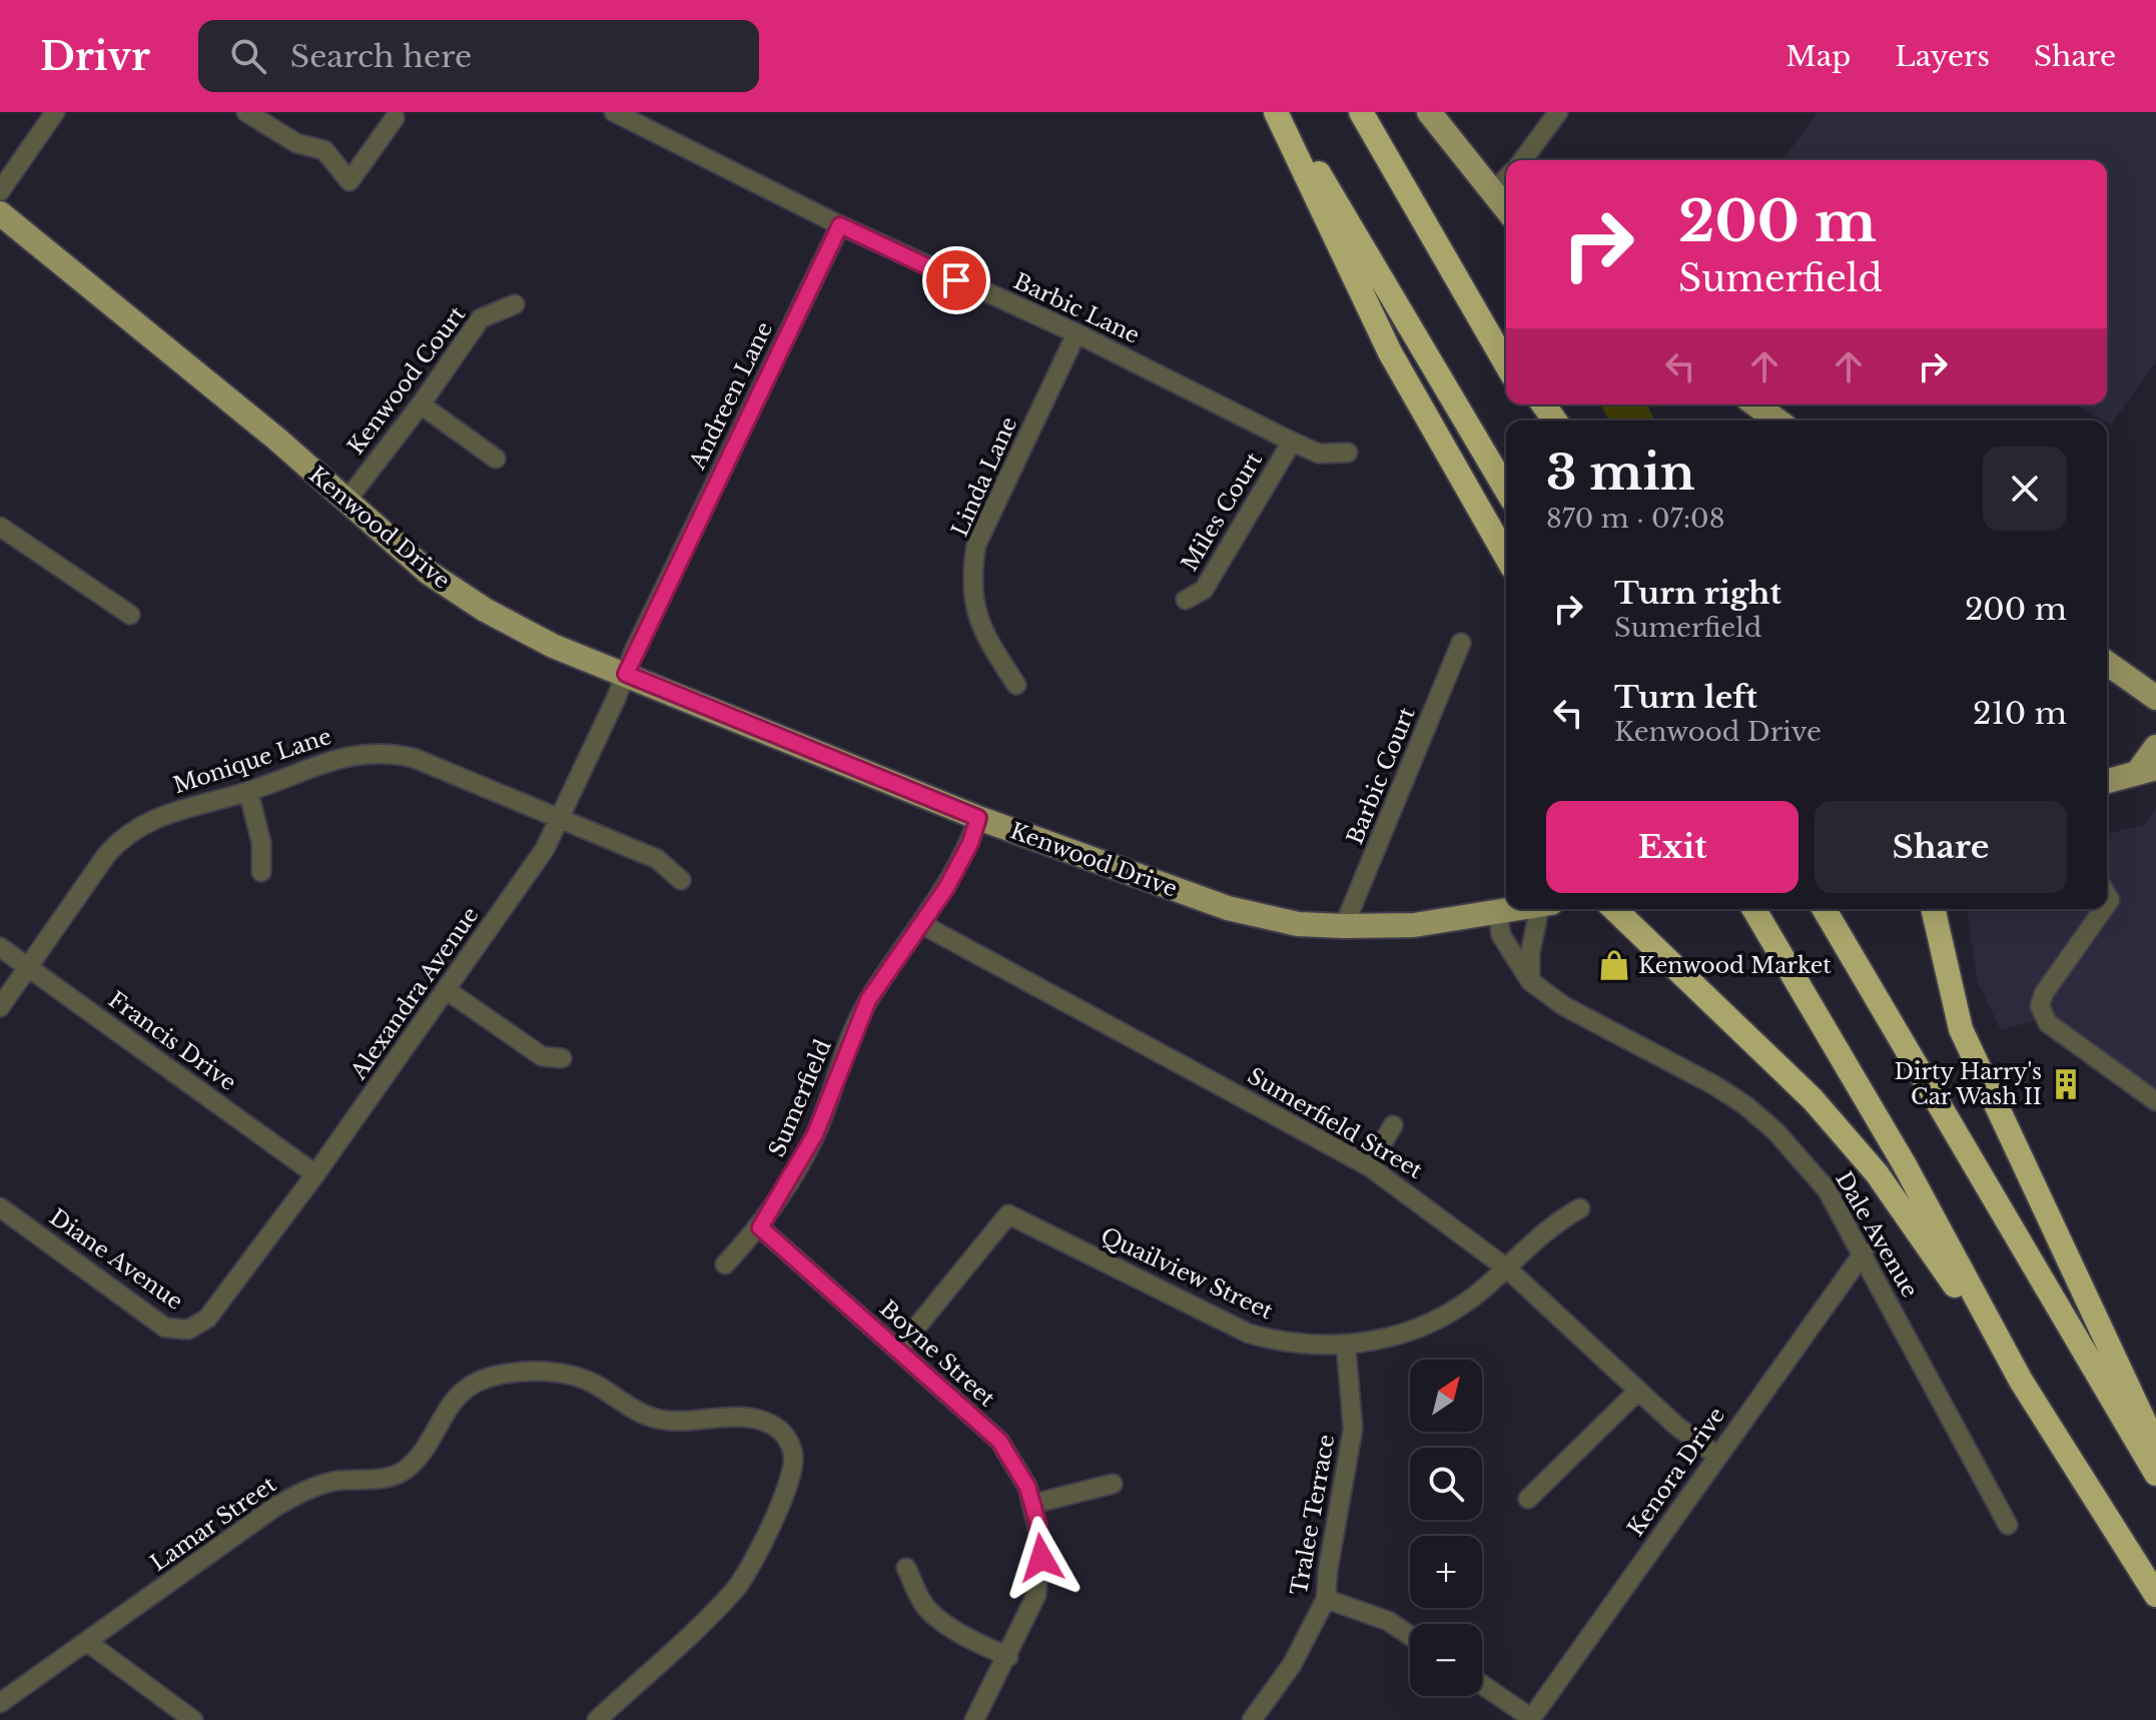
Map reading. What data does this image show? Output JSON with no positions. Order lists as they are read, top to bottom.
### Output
{
  "streets": {
    "main road": ["Kenwood Drive"],
    "street": [
      "Barbic Lane",
      "Kenwood Court",
      "Andreen Lane",
      "Linda Lane",
      "Miles Court",
      "Monique Lane",
      "Barbic Court",
      "Alexandra Avenue",
      "Francis Drive",
      "Sumerfield",
      "Sumerfield Street",
      "Dale Avenue",
      "Diane Avenue",
      "Quailview Street",
      "Boyne Street",
      "Kenora Drive",
      "Tralee Terrace",
      "Lamar Street"
    ]
  },
  "crossings": [
    ["Barbic Lane", "Andreen Lane"],
    ["Barbic Lane", "Linda Lane"],
    ["Barbic Lane", "Miles Court"],
    ["Kenwood Court", "Kenwood Drive"],
    ["Andreen Lane", "Kenwood Drive"],
    ["Andreen Lane", "Alexandra Avenue"],
    ["Kenwood Drive", "Barbic Court"],
    ["Kenwood Drive", "Alexandra Avenue"],
    ["Kenwood Drive", "Sumerfield"],
    ["Kenwood Drive", "Dale Avenue"],
    ["Monique Lane", "Alexandra Avenue"],
    ["Monique Lane", "Francis Drive"],
    ["Alexandra Avenue", "Francis Drive"],
    ["Alexandra Avenue", "Diane Avenue"],
    ["Sumerfield", "Sumerfield Street"],
    ["Sumerfield", "Boyne Street"],
    ["Sumerfield Street", "Quailview Street"],
    ["Sumerfield Street", "Kenora Drive"],
    ["Dale Avenue", "Kenora Drive"],
    ["Quailview Street", "Boyne Street"],
    ["Quailview Street", "Tralee Terrace"]
  ],
  "places": {
    "shop": ["Kenwood Market"],
    "building": ["Dirty Harry's Car Wash II"]
  },
  "north": "top right",
  "page": {
    "header": "Drivr",
    "search": "Search here",
    "nav": ["Map", "Layers", "Share"],
    "turn": ["200 m", "Sumerfield"],
    "heading": ["3 min", "870 m · 07:08"],
    "list": [
      {
        "name": "Turn right",
        "note": "Sumerfield",
        "value": "200 m"
      },
      {
        "name": "Turn left",
        "note": "Kenwood Drive",
        "value": "210 m"
      }
    ],
    "buttons": ["Exit", "Share"],
    "map_buttons": ["+", "−"]
  }
}
